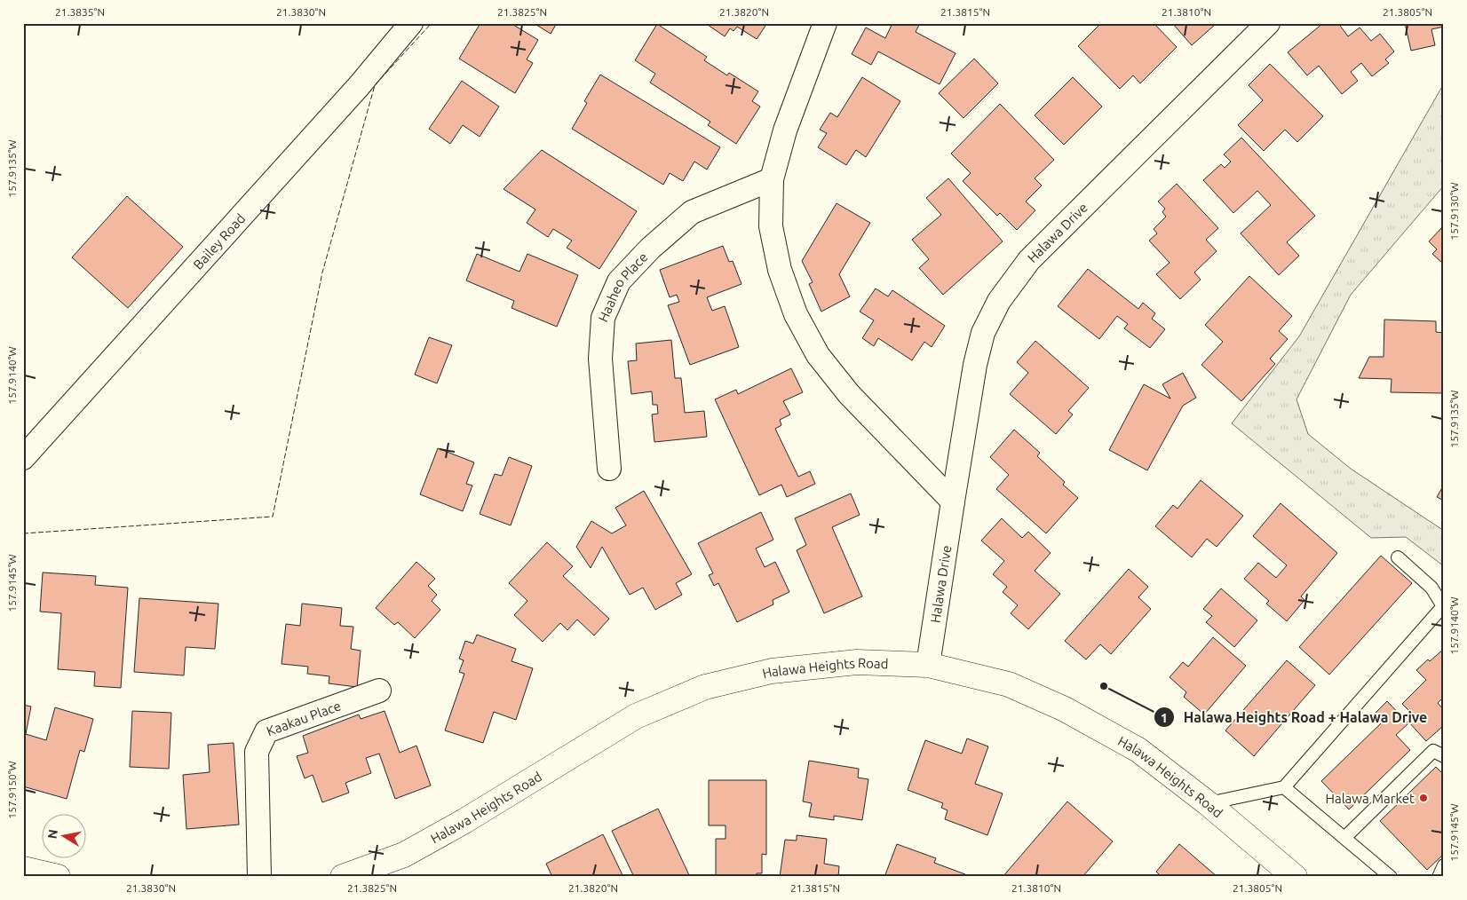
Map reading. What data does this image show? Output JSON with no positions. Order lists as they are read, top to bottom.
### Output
{
  "streets": {
    "street": [
      "Halawa Drive",
      "Bailey Road",
      "Haaheo Place",
      "Halawa Heights Road",
      "Kaakau Place"
    ]
  },
  "crossings": [
    ["Halawa Drive", "Halawa Heights Road"]
  ],
  "places": ["Halawa Heights Road + Halawa Drive", "Halawa Market"],
  "north": "left",
  "coordinates": [
    "21.3835°N",
    "21.3830°N",
    "21.3825°N",
    "21.3820°N",
    "21.3815°N",
    "21.3810°N",
    "21.3805°N",
    "157.9135°W",
    "157.9130°W",
    "157.9140°W",
    "157.9145°W",
    "157.9150°W"
  ]
}
